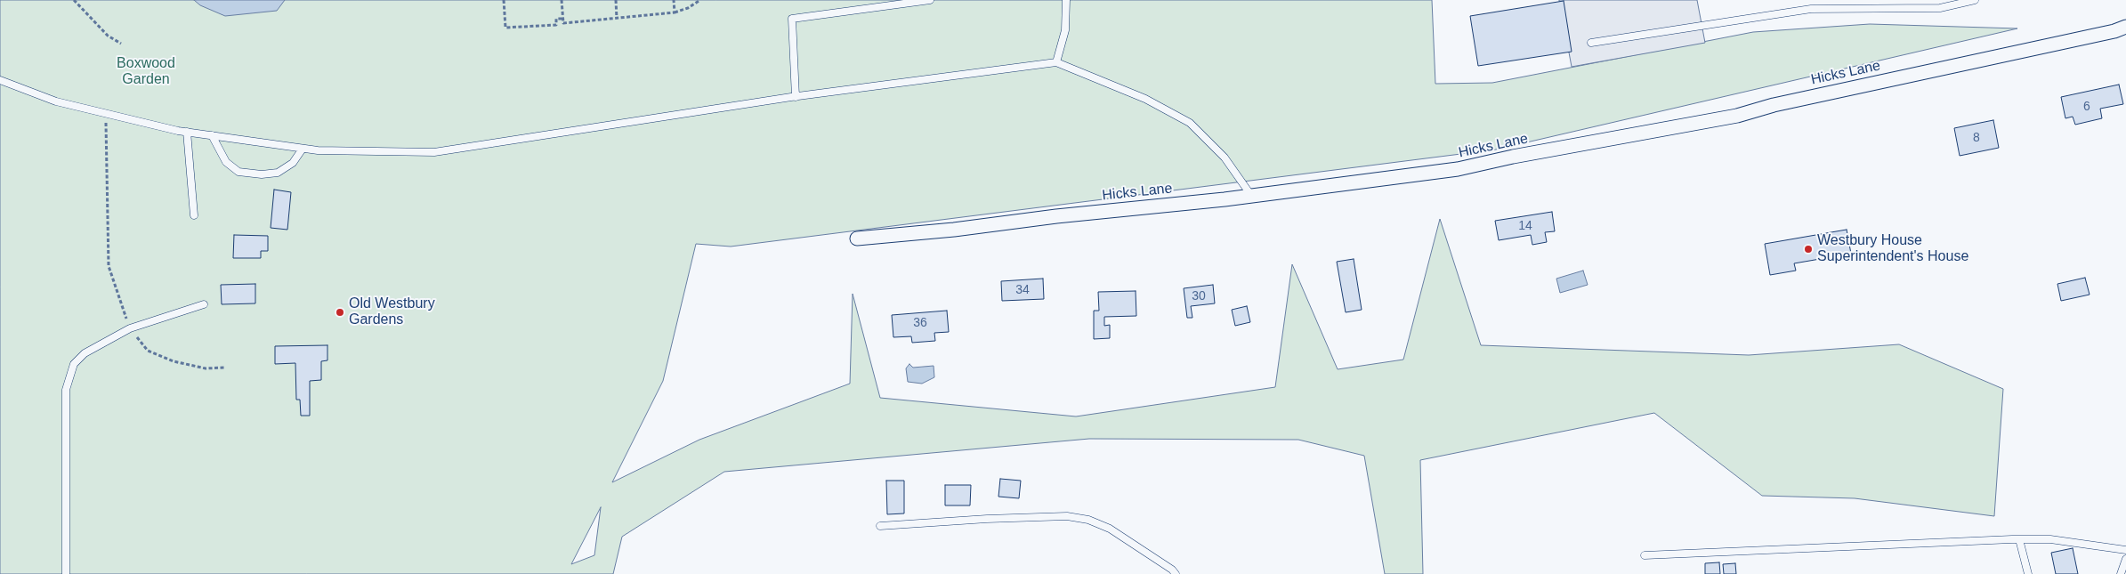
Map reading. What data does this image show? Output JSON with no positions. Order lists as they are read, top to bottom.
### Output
{
  "streets": {
    "street": ["Hicks Lane"]
  },
  "parks": ["Boxwood Garden"],
  "places": ["Westbury House Superintendent's House", "Old Westbury Gardens"],
  "house_numbers": [
    "6",
    "8",
    "14",
    "34",
    "30",
    "36"
  ]
}
